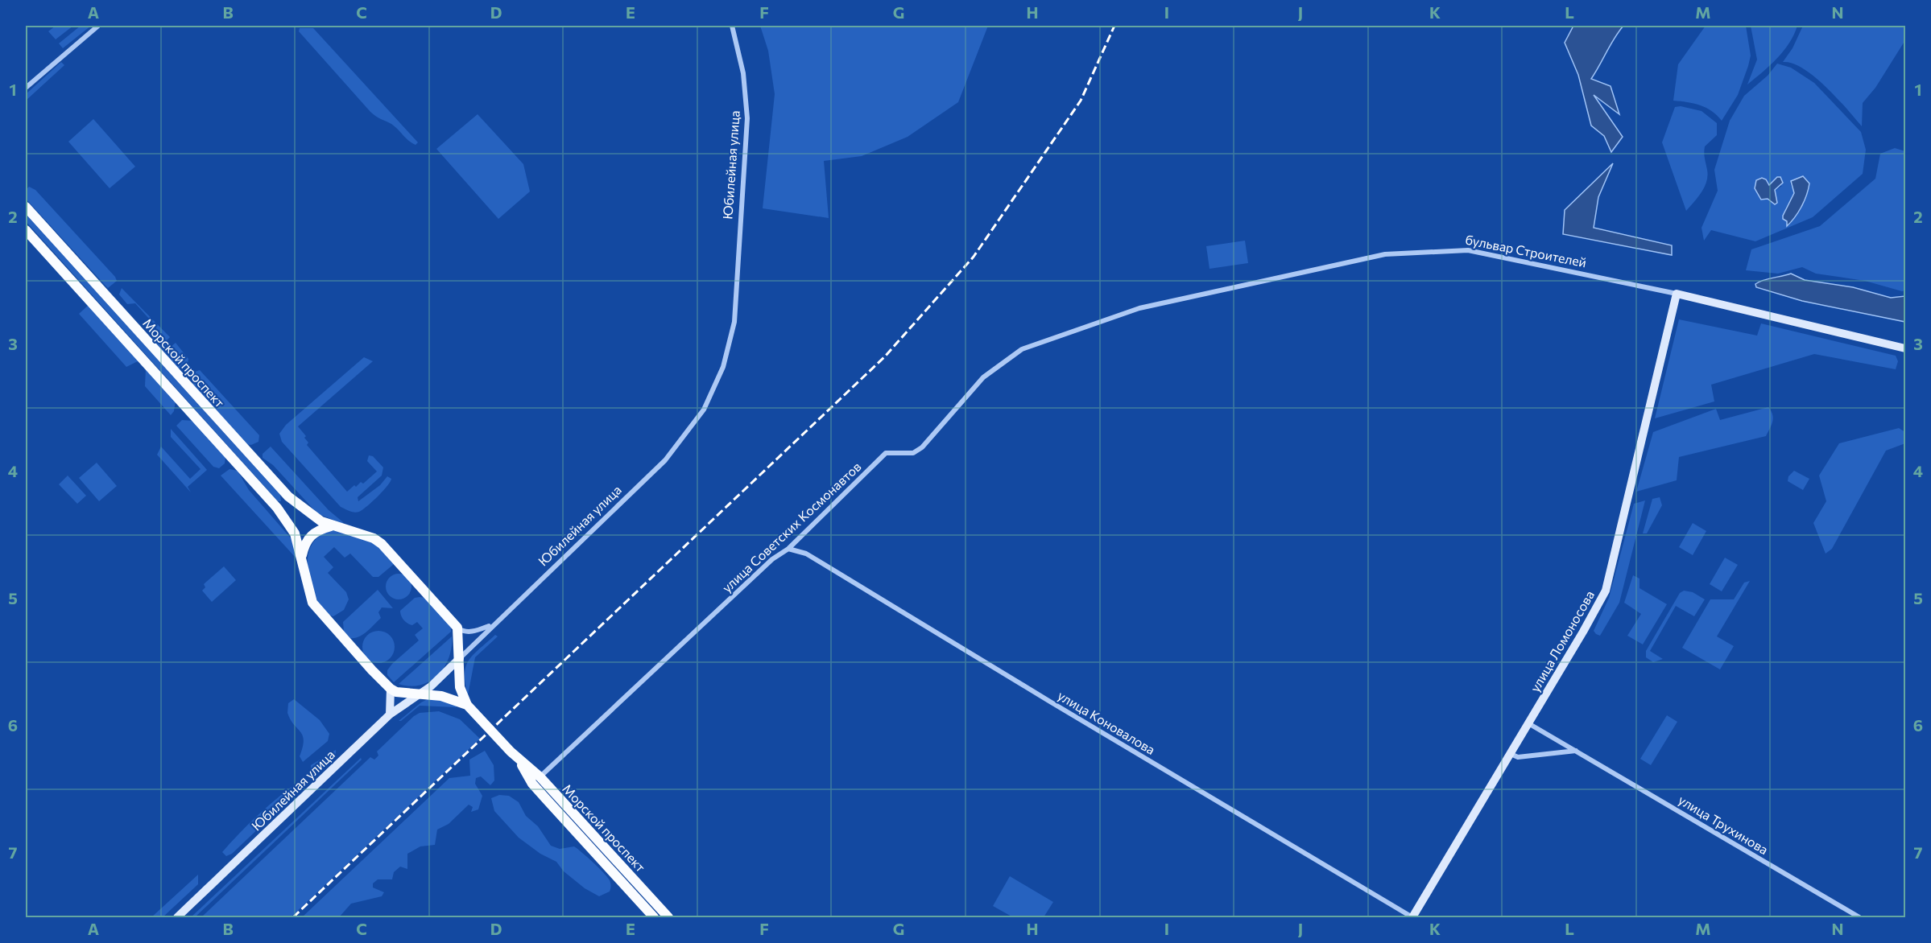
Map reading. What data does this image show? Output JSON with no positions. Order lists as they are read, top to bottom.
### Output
{
  "streets": {
    "main road": ["Морской проспект"],
    "street": [
      "Юбилейная улица",
      "бульвар Строителей",
      "улица Советских Космонавтов",
      "улица Ломоносова",
      "улица Коновалова",
      "улица Трухинова"
    ]
  },
  "crossings": [
    ["Юбилейная улица", "Морской проспект"],
    ["бульвар Строителей", "улица Советских Космонавтов"],
    ["бульвар Строителей", "улица Ломоносова"],
    ["Морской проспект", "улица Советских Космонавтов"],
    ["улица Советских Космонавтов", "улица Коновалова"],
    ["улица Ломоносова", "улица Коновалова"],
    ["улица Ломоносова", "улица Трухинова"]
  ],
  "grid": {
    "columns": [
      "A",
      "B",
      "C",
      "D",
      "E",
      "F",
      "G",
      "H",
      "I",
      "J",
      "K",
      "L",
      "M",
      "N"
    ],
    "rows": [
      "1",
      "2",
      "3",
      "4",
      "5",
      "6",
      "7"
    ]
  }
}
